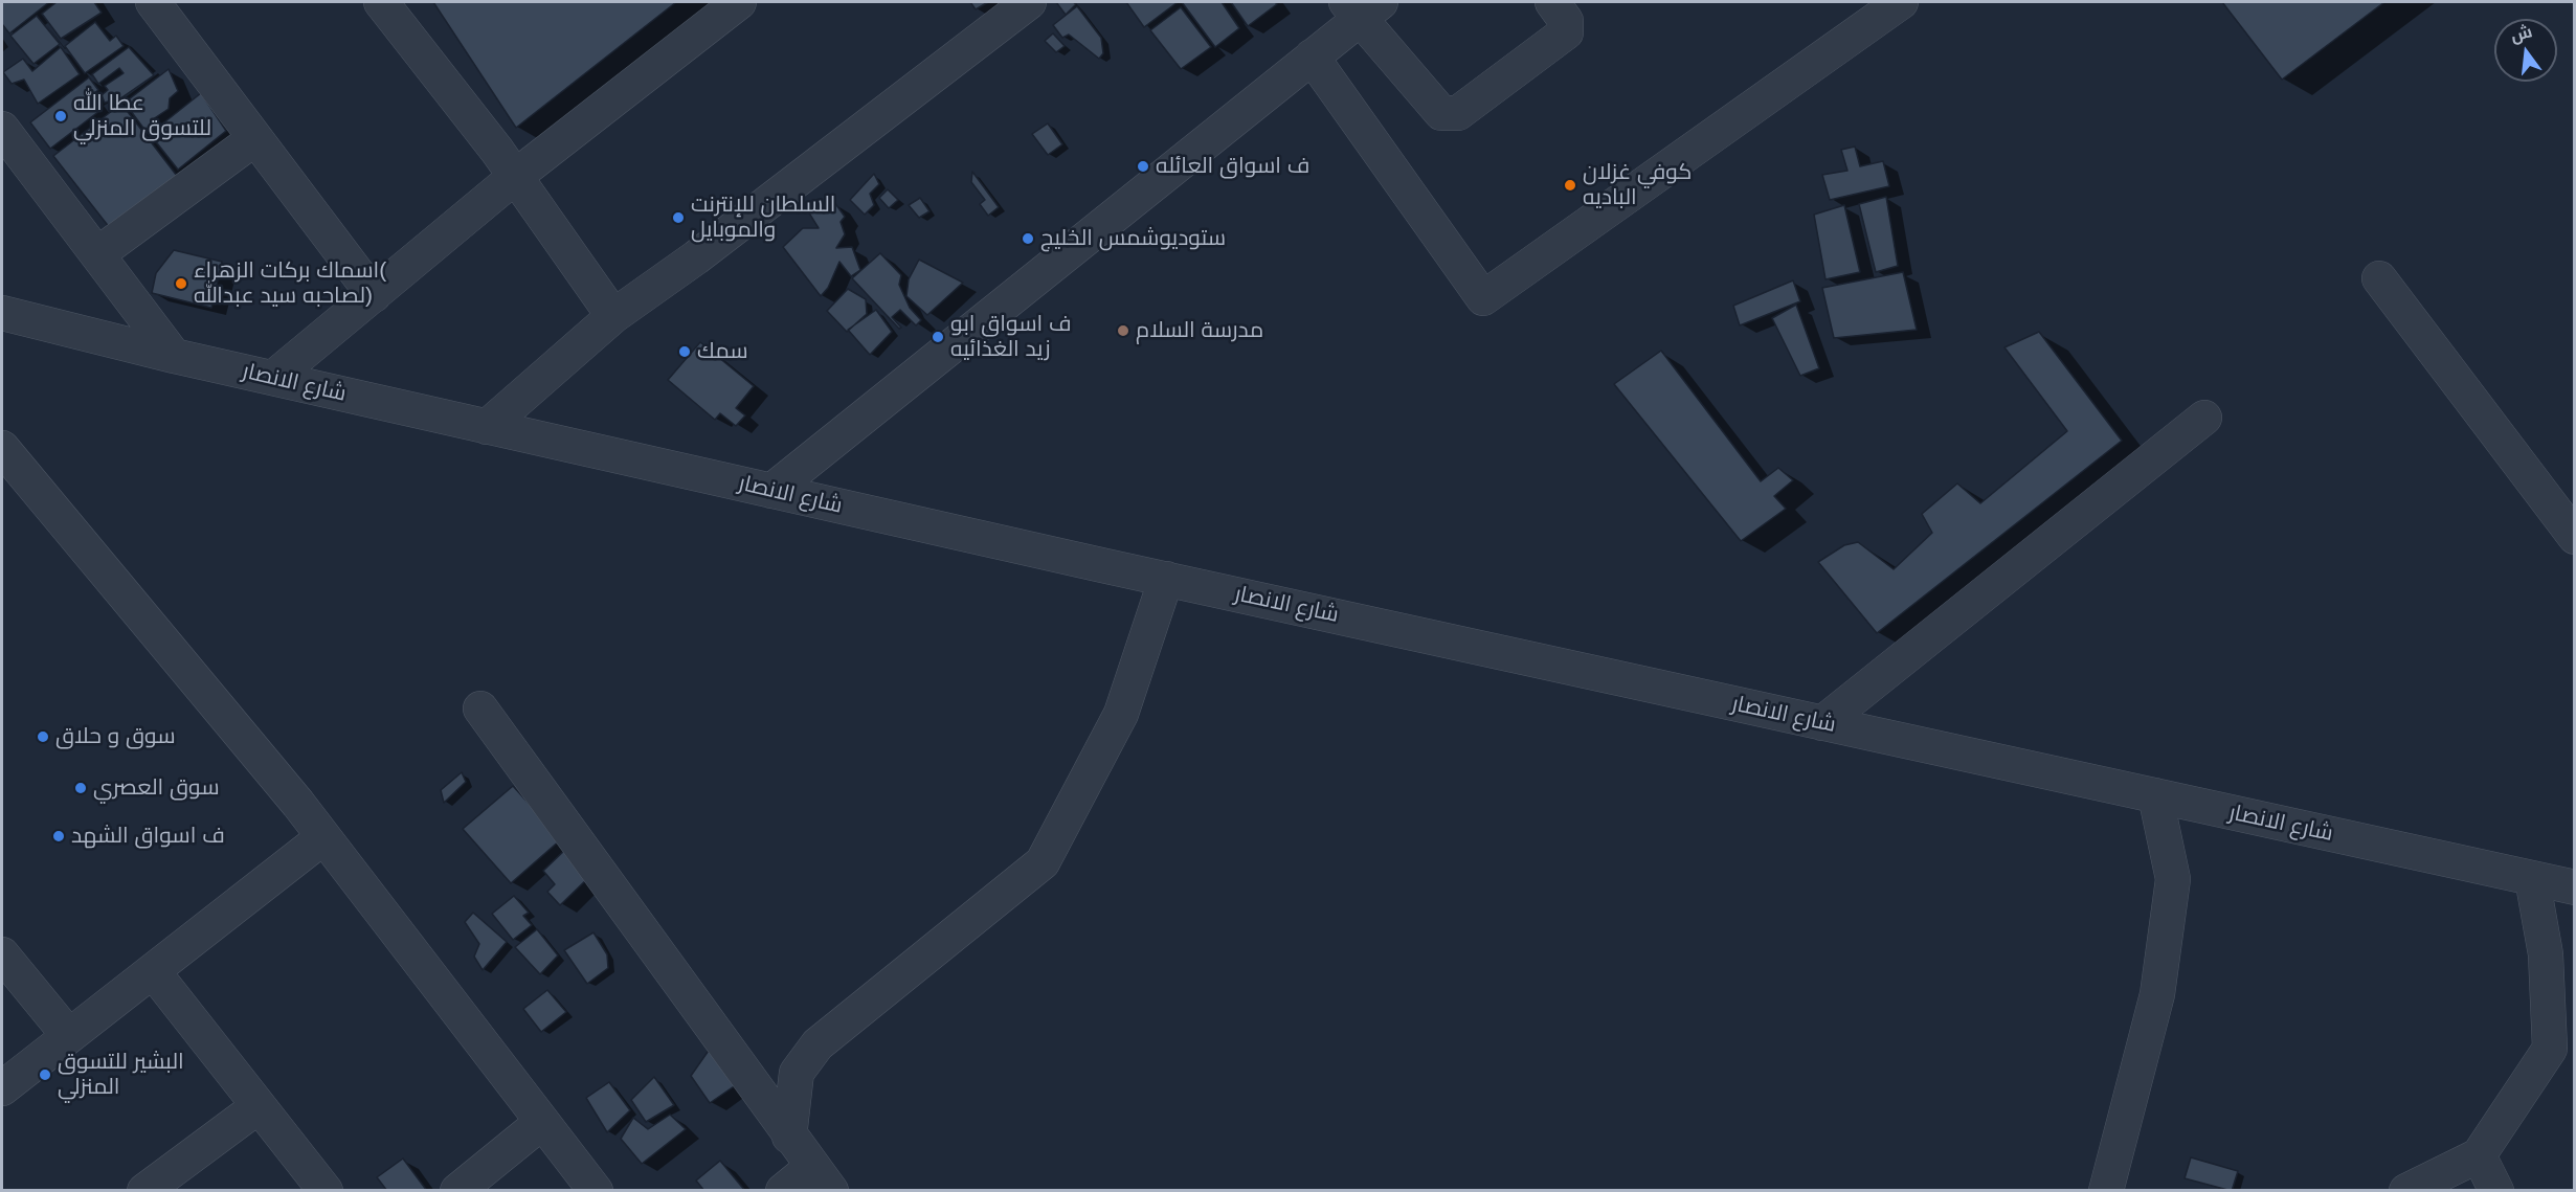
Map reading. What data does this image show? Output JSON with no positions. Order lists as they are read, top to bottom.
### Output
{
  "streets": {
    "street": ["شارع الانصار"]
  },
  "places": [
    "عطا الله للتسوق المنزلي",
    "ف اسواق العائله",
    "كوفي غزلان الباديه",
    "السلطان للإنترنت والموبايل",
    "ستوديوشمس الخليج",
    "اسماك بركات الزهراء( لصاحبه سيد عبدالله)",
    "مدرسة السلام",
    "ف اسواق ابو زيد الغذائيه",
    "سمك",
    "سوق و حلاق",
    "سوق العصري",
    "ف اسواق الشهد",
    "البشير للتسوق المنزلي"
  ],
  "north": "top"
}
